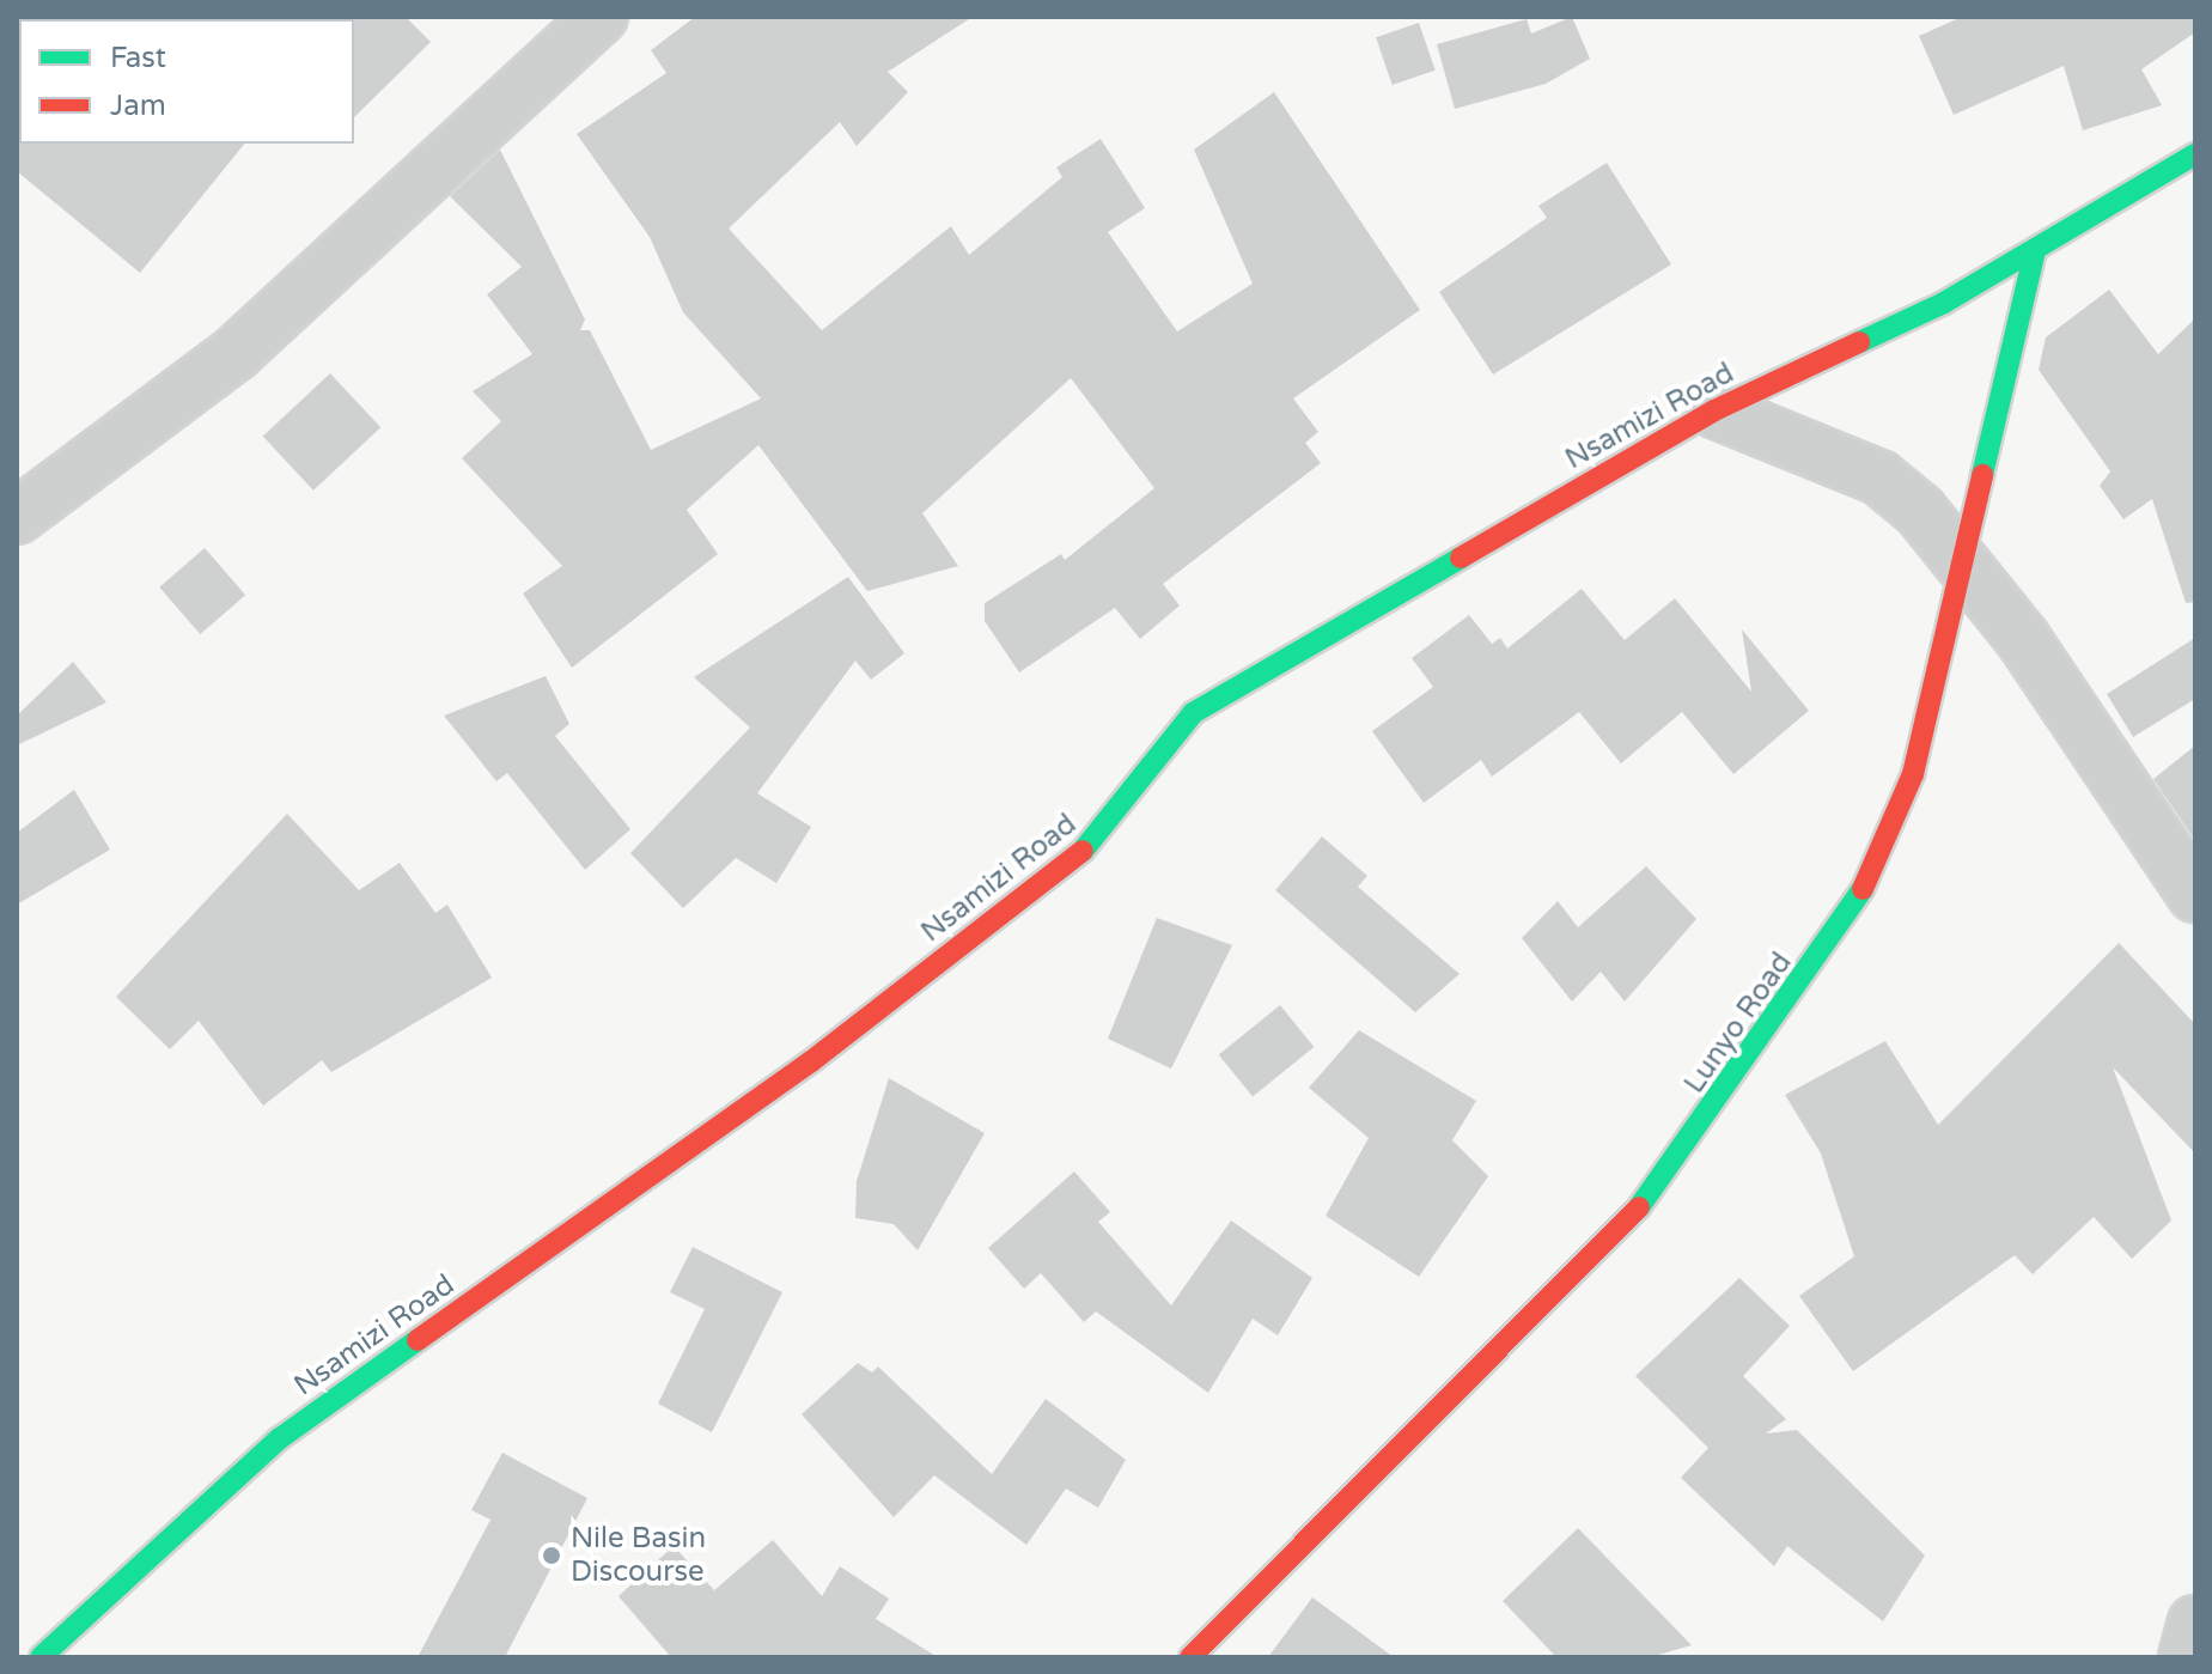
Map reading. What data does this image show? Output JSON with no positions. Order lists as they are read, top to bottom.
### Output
{
  "streets": {
    "street": ["Nsamizi Road", "Lunyo Road"]
  },
  "crossings": [
    ["Nsamizi Road", "Lunyo Road"]
  ],
  "places": ["Nile Basin Discourse"],
  "legend": ["Fast", "Jam"]
}
